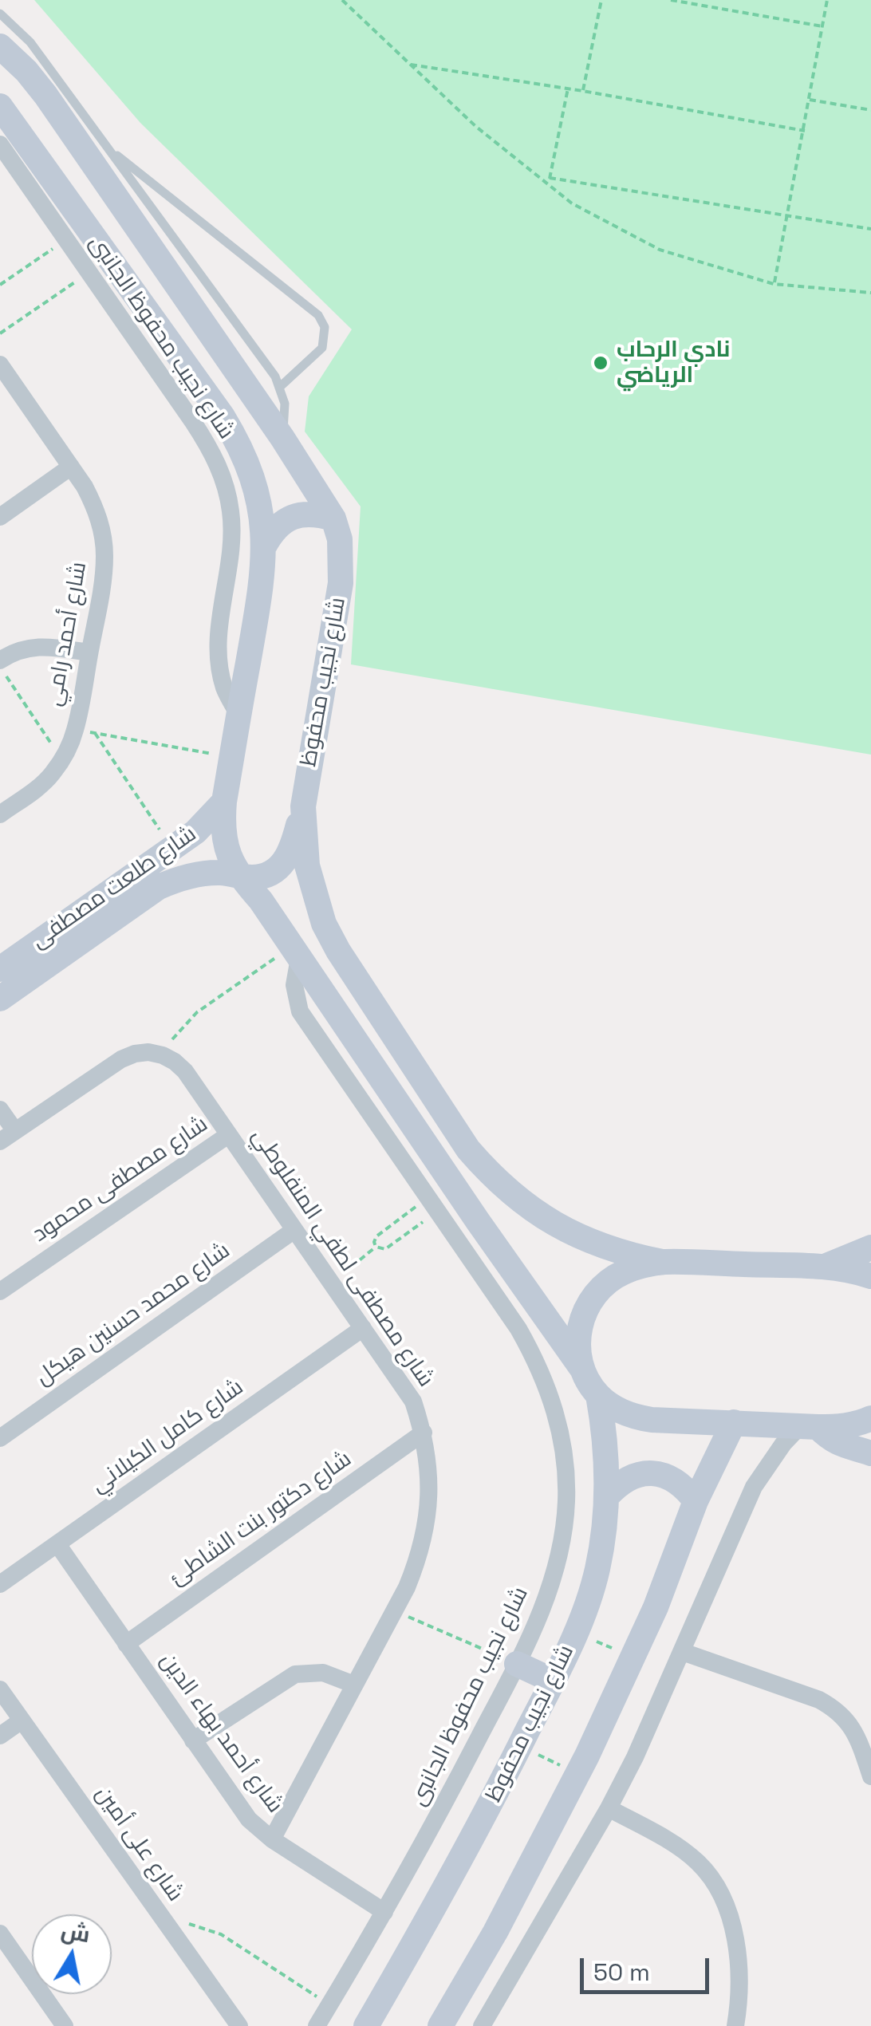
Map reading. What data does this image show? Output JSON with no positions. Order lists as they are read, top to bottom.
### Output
{
  "streets": {
    "street": [
      "شارع نجيب محفوظ الجانبى",
      "شارع أحمد رامي",
      "شارع نجيب محفوظ",
      "شارع طلعت مصطفى",
      "شارع مصطفى محمود",
      "شارع مصطفى لطفي المنفلوطي",
      "شارع محمد حسنين هيكل",
      "شارع كامل الكيلاني",
      "شارع دكتور بنت الشاطئ",
      "شارع أحمد بهاء الدين",
      "شارع على أمين"
    ]
  },
  "crossings": [
    ["شارع نجيب محفوظ الجانبى", "شارع أحمد بهاء الدين"],
    ["شارع نجيب محفوظ", "شارع طلعت مصطفى"],
    ["شارع مصطفى محمود", "شارع مصطفى لطفي المنفلوطي"],
    ["شارع مصطفى لطفي المنفلوطي", "شارع محمد حسنين هيكل"],
    ["شارع مصطفى لطفي المنفلوطي", "شارع كامل الكيلاني"],
    ["شارع مصطفى لطفي المنفلوطي", "شارع دكتور بنت الشاطئ"],
    ["شارع مصطفى لطفي المنفلوطي", "شارع أحمد بهاء الدين"],
    ["شارع كامل الكيلاني", "شارع أحمد بهاء الدين"],
    ["شارع دكتور بنت الشاطئ", "شارع أحمد بهاء الدين"]
  ],
  "places": ["نادي الرحاب الرياضي"],
  "scale_bar": "50 m",
  "north": "top"
}
